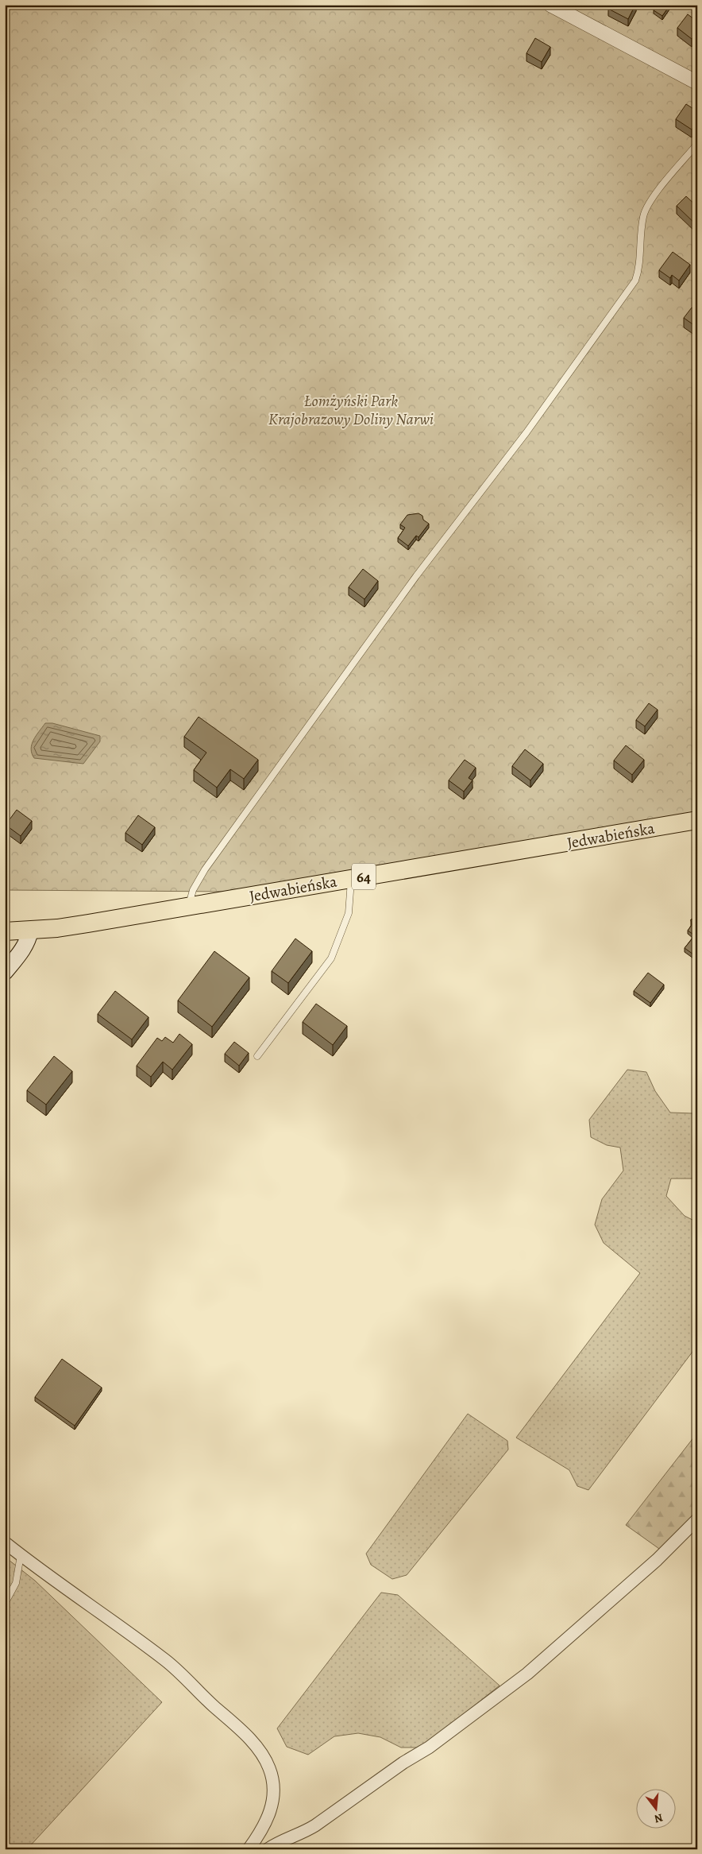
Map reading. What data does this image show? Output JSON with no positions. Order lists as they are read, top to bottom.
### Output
{
  "streets": {
    "main road": ["Jedwabieńska", "64"]
  },
  "crossings": [
    ["Jedwabieńska", "64"]
  ],
  "parks": ["Łomżyński Park Krajobrazowy Doliny Narwi"],
  "north": "bottom"
}
